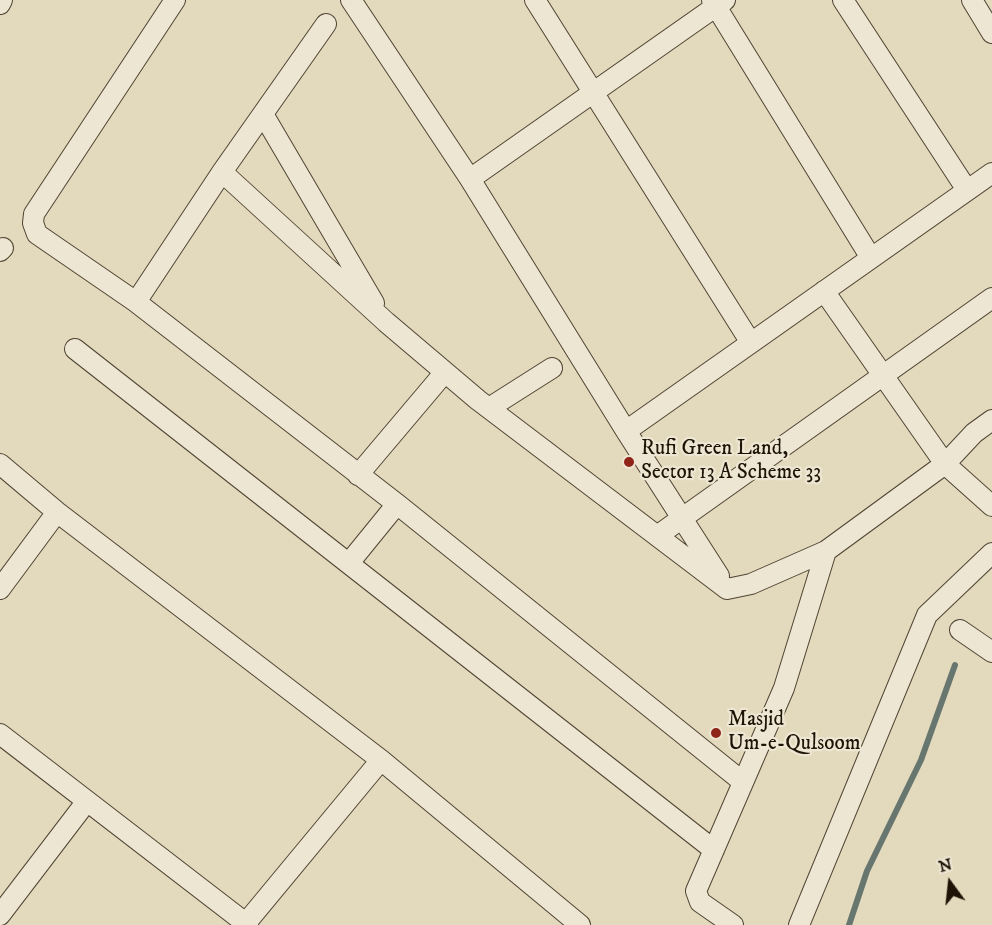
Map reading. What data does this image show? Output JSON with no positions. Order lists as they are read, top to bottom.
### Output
{
  "places": ["Rufi Green Land, Sector 13 A Scheme 33", "Masjid Um-e-Qulsoom"],
  "north": "top"
}
